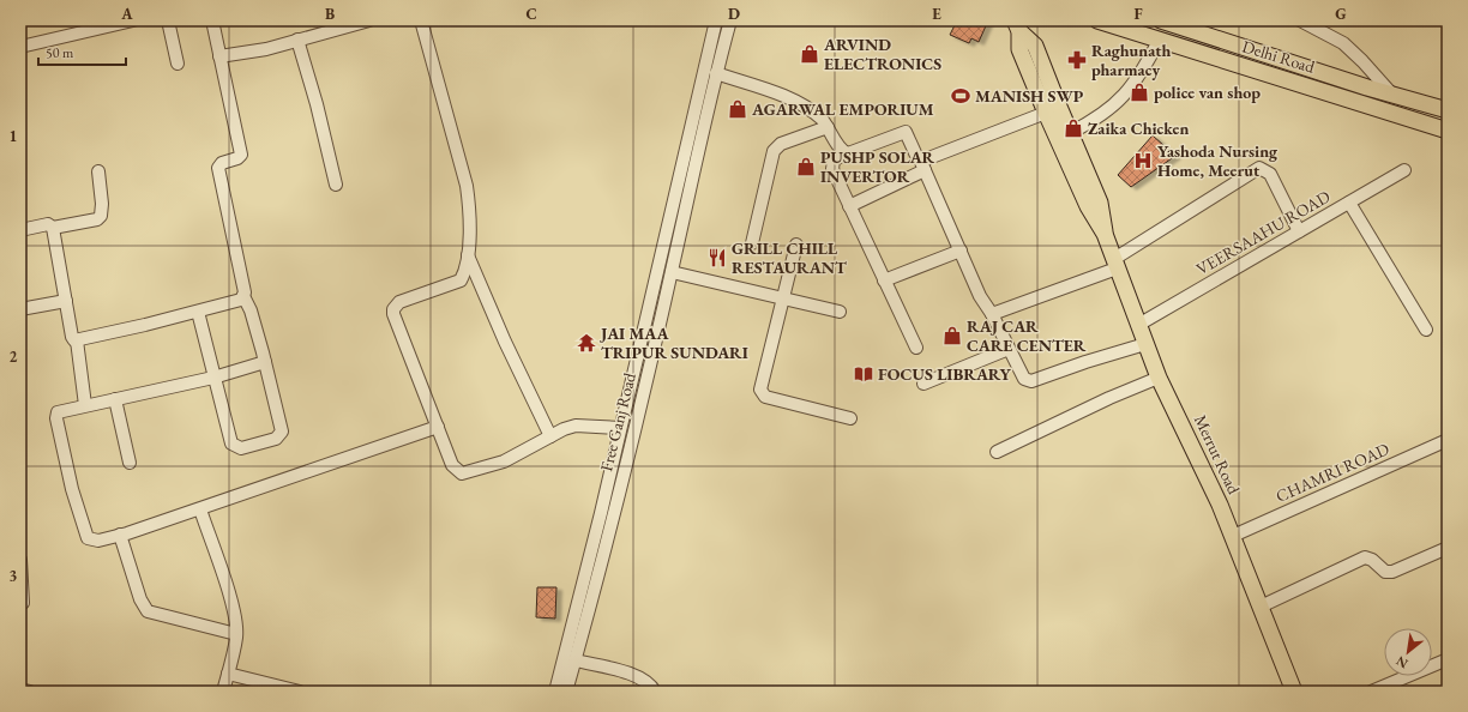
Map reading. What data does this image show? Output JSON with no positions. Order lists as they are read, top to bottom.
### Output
{
  "streets": {
    "main road": ["Delhi Road", "Merrut Road"],
    "street": ["VEERSAAHU ROAD", "Free Ganj Road", "CHAMRI ROAD"]
  },
  "crossings": [
    ["VEERSAAHU ROAD", "Merrut Road"],
    ["Merrut Road", "CHAMRI ROAD"]
  ],
  "places": {
    "shop": [
      "ARVIND ELECTRONICS",
      "police van shop",
      "AGARWAL EMPORIUM",
      "Zaika Chicken",
      "PUSHP SOLAR INVERTOR",
      "RAJ CAR CARE CENTER"
    ],
    "pharmacy": ["Raghunath pharmacy"],
    "sports": ["MANISH SWP"],
    "hospital": ["Yashoda Nursing Home, Meerut"],
    "restaurant": ["GRILL CHILL RESTAURANT"],
    "temple": ["JAI MAA TRIPUR SUNDARI"],
    "library": ["FOCUS LIBRARY"]
  },
  "scale_bar": "50 m",
  "north": "bottom left",
  "grid": {
    "columns": [
      "A",
      "B",
      "C",
      "D",
      "E",
      "F",
      "G"
    ],
    "rows": ["1", "2", "3"]
  }
}
